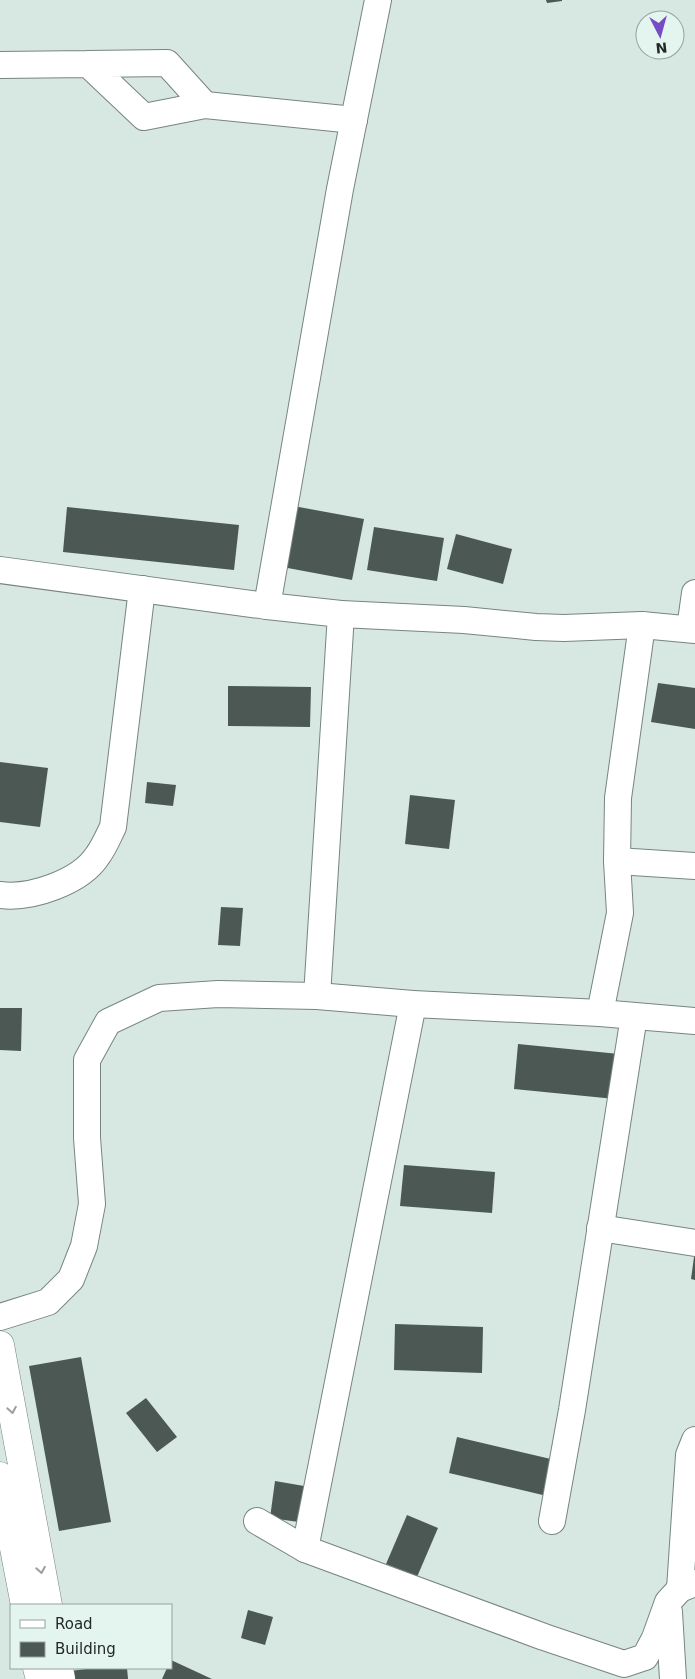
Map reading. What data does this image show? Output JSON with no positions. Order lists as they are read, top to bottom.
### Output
{
  "legend": ["Road", "Building"],
  "north": "bottom"
}
